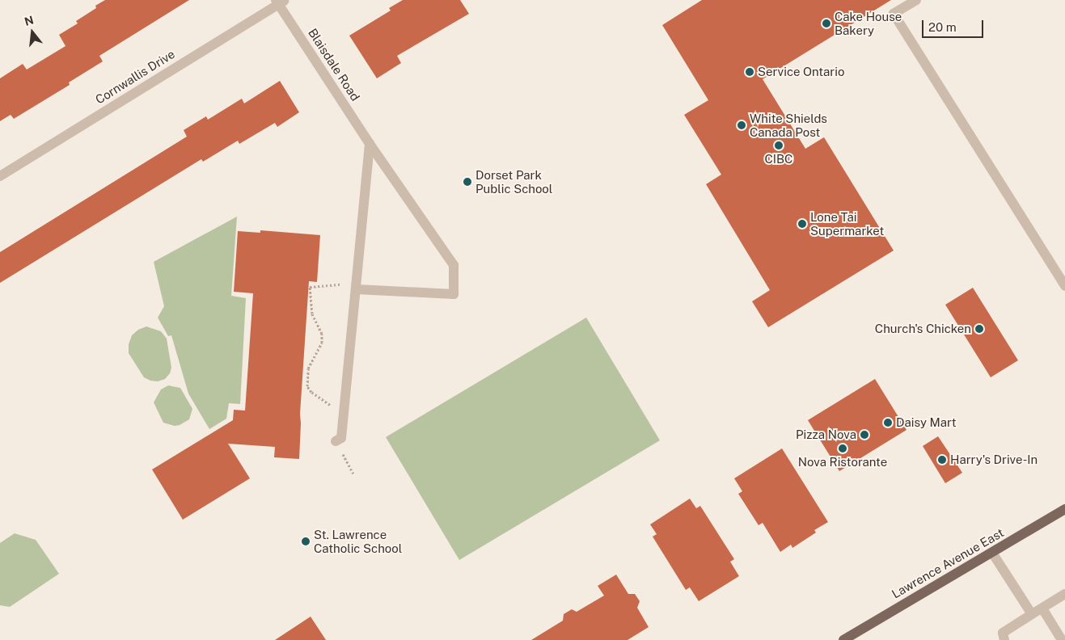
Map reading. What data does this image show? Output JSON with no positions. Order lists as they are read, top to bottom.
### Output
{
  "streets": {
    "main road": ["Lawrence Avenue East"],
    "street": ["Blaisdale Road", "Cornwallis Drive"]
  },
  "crossings": [
    ["Blaisdale Road", "Cornwallis Drive"]
  ],
  "places": [
    "Cake House Bakery",
    "Service Ontario",
    "White Shields Canada Post",
    "CIBC",
    "Dorset Park Public School",
    "Lone Tai Supermarket",
    "Church's Chicken",
    "Daisy Mart",
    "Pizza Nova",
    "Nova Ristorante",
    "Harry's Drive-In",
    "St. Lawrence Catholic School"
  ],
  "scale_bar": "20 m",
  "north": "top"
}
